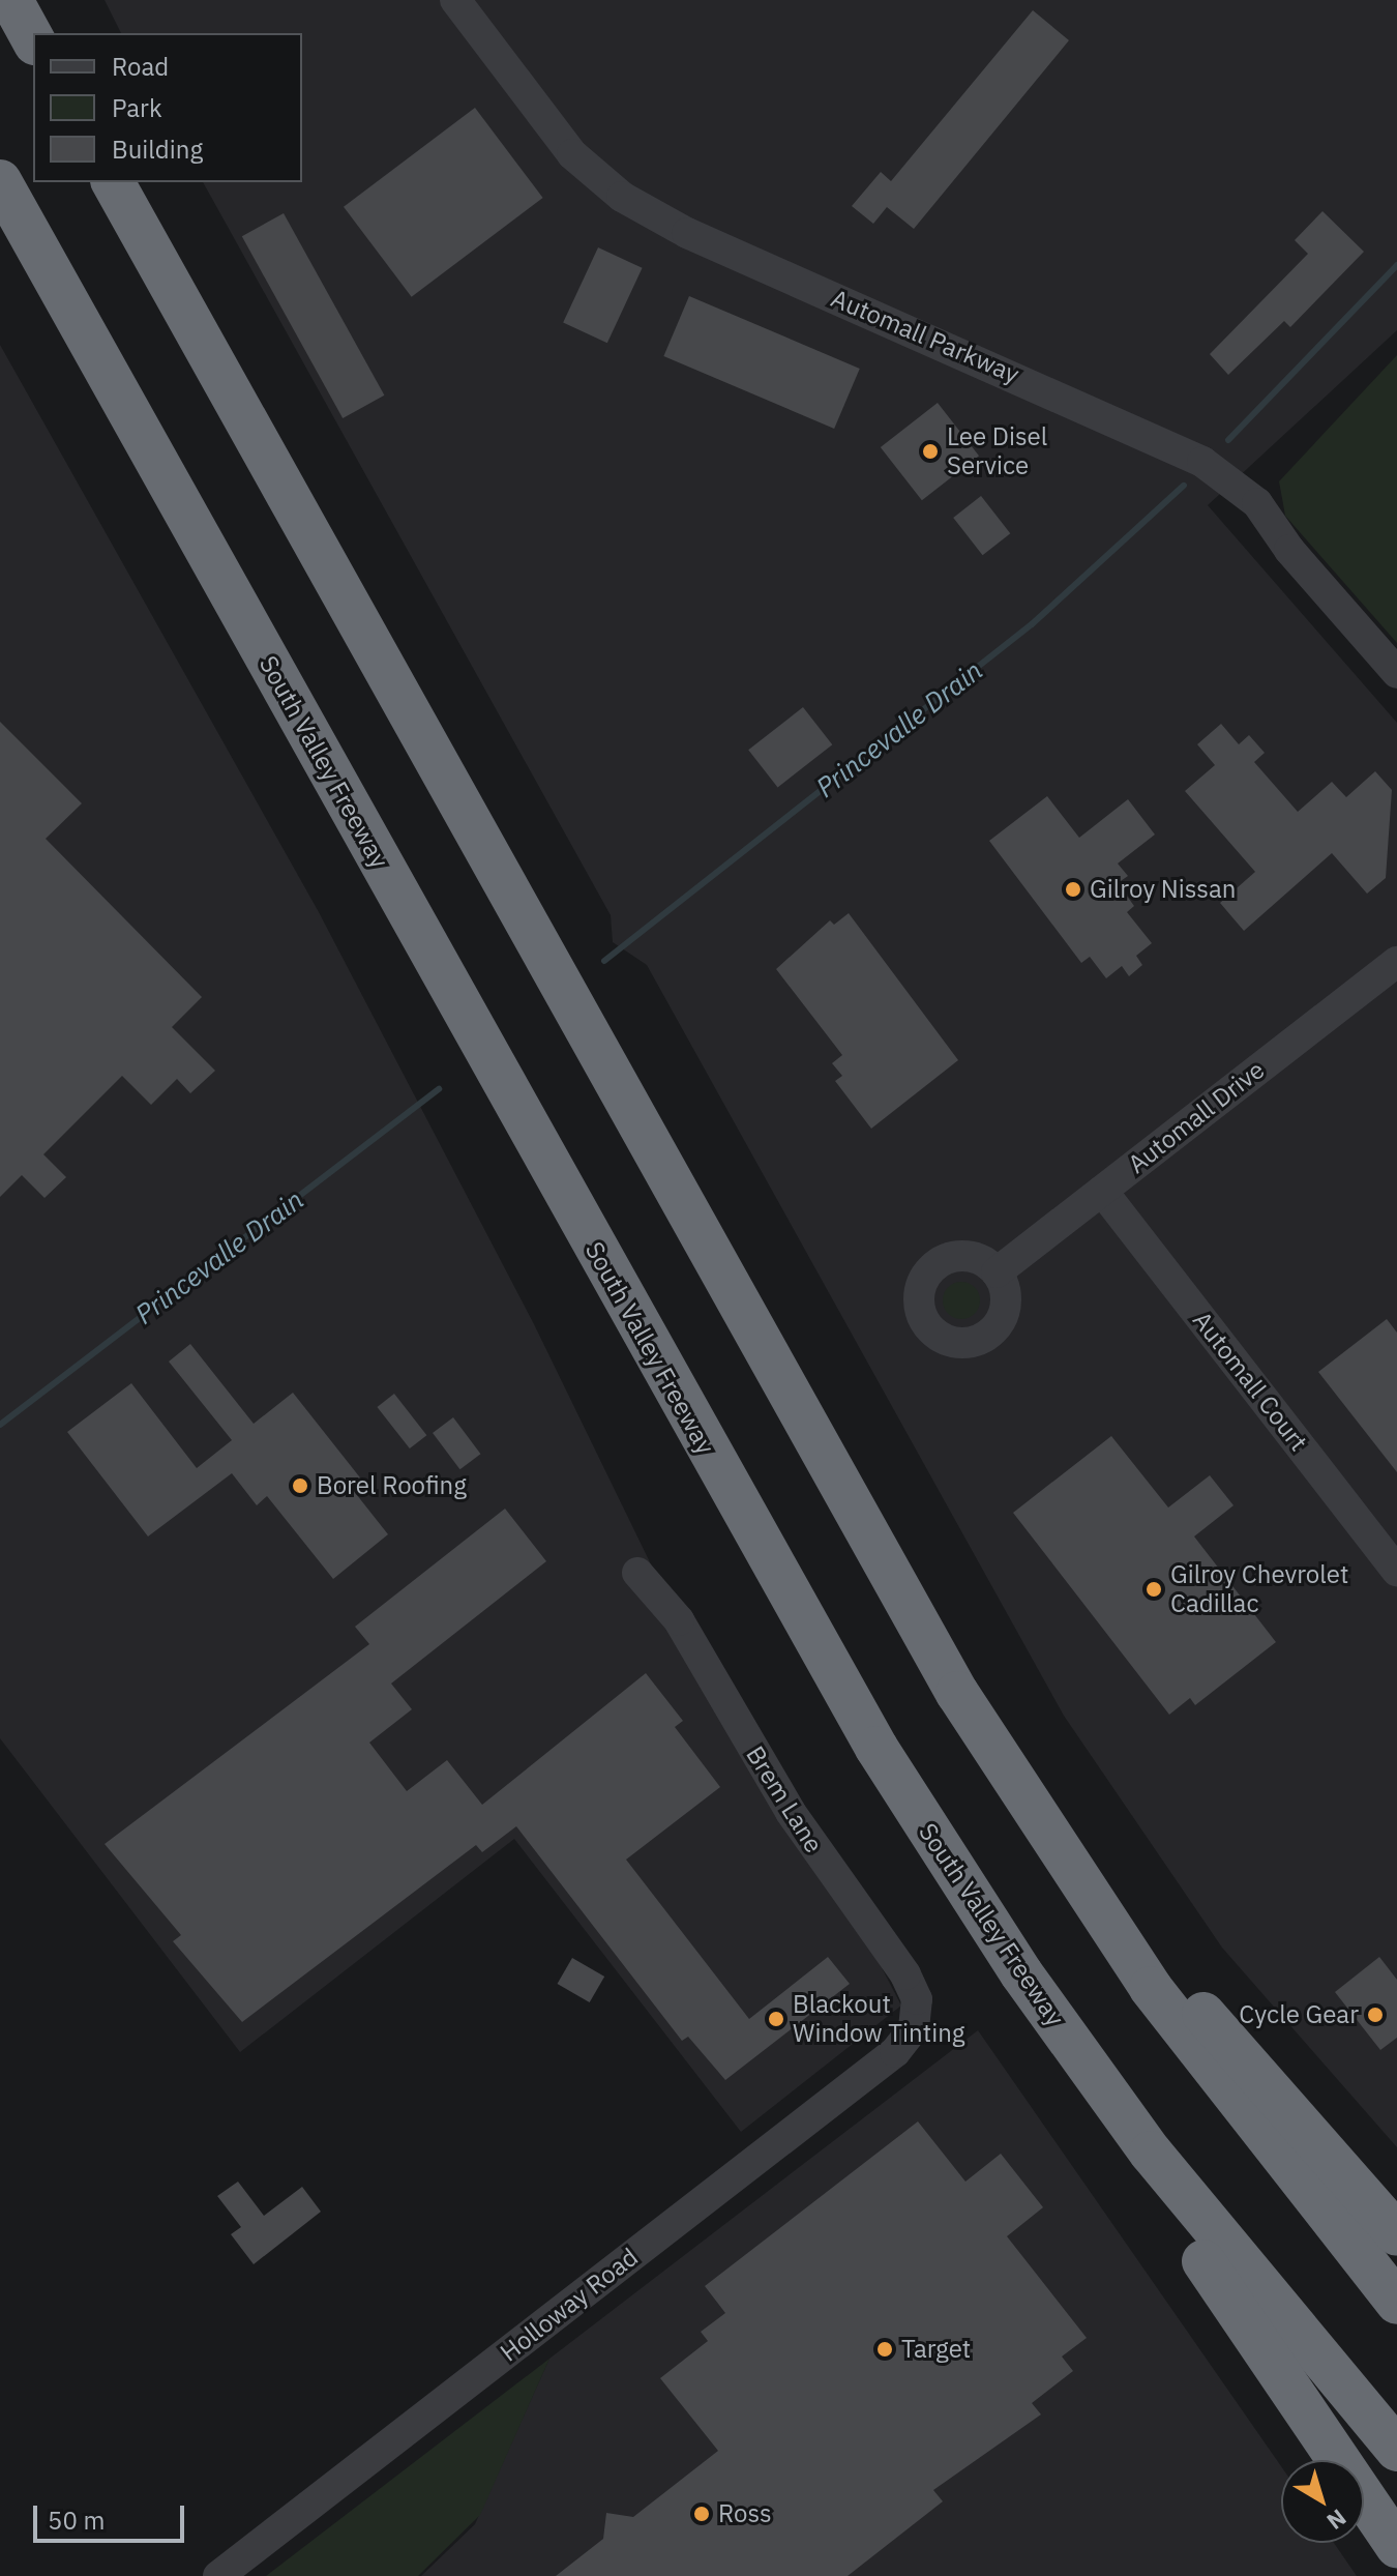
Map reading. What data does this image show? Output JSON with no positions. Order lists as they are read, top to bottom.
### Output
{
  "streets": {
    "highway": ["South Valley Freeway"],
    "street": [
      "Automall Parkway",
      "Automall Drive",
      "Automall Court",
      "Brem Lane",
      "Holloway Road"
    ]
  },
  "crossings": [
    ["Automall Drive", "Automall Court"],
    ["Brem Lane", "Holloway Road"]
  ],
  "water": ["Princevalle Drain"],
  "places": [
    "Lee Disel Service",
    "Gilroy Nissan",
    "Borel Roofing",
    "Gilroy Chevrolet Cadillac",
    "Cycle Gear",
    "Blackout Window Tinting",
    "Target",
    "Ross"
  ],
  "legend": ["Road", "Park", "Building"],
  "scale_bar": "50 m",
  "north": "bottom right"
}
